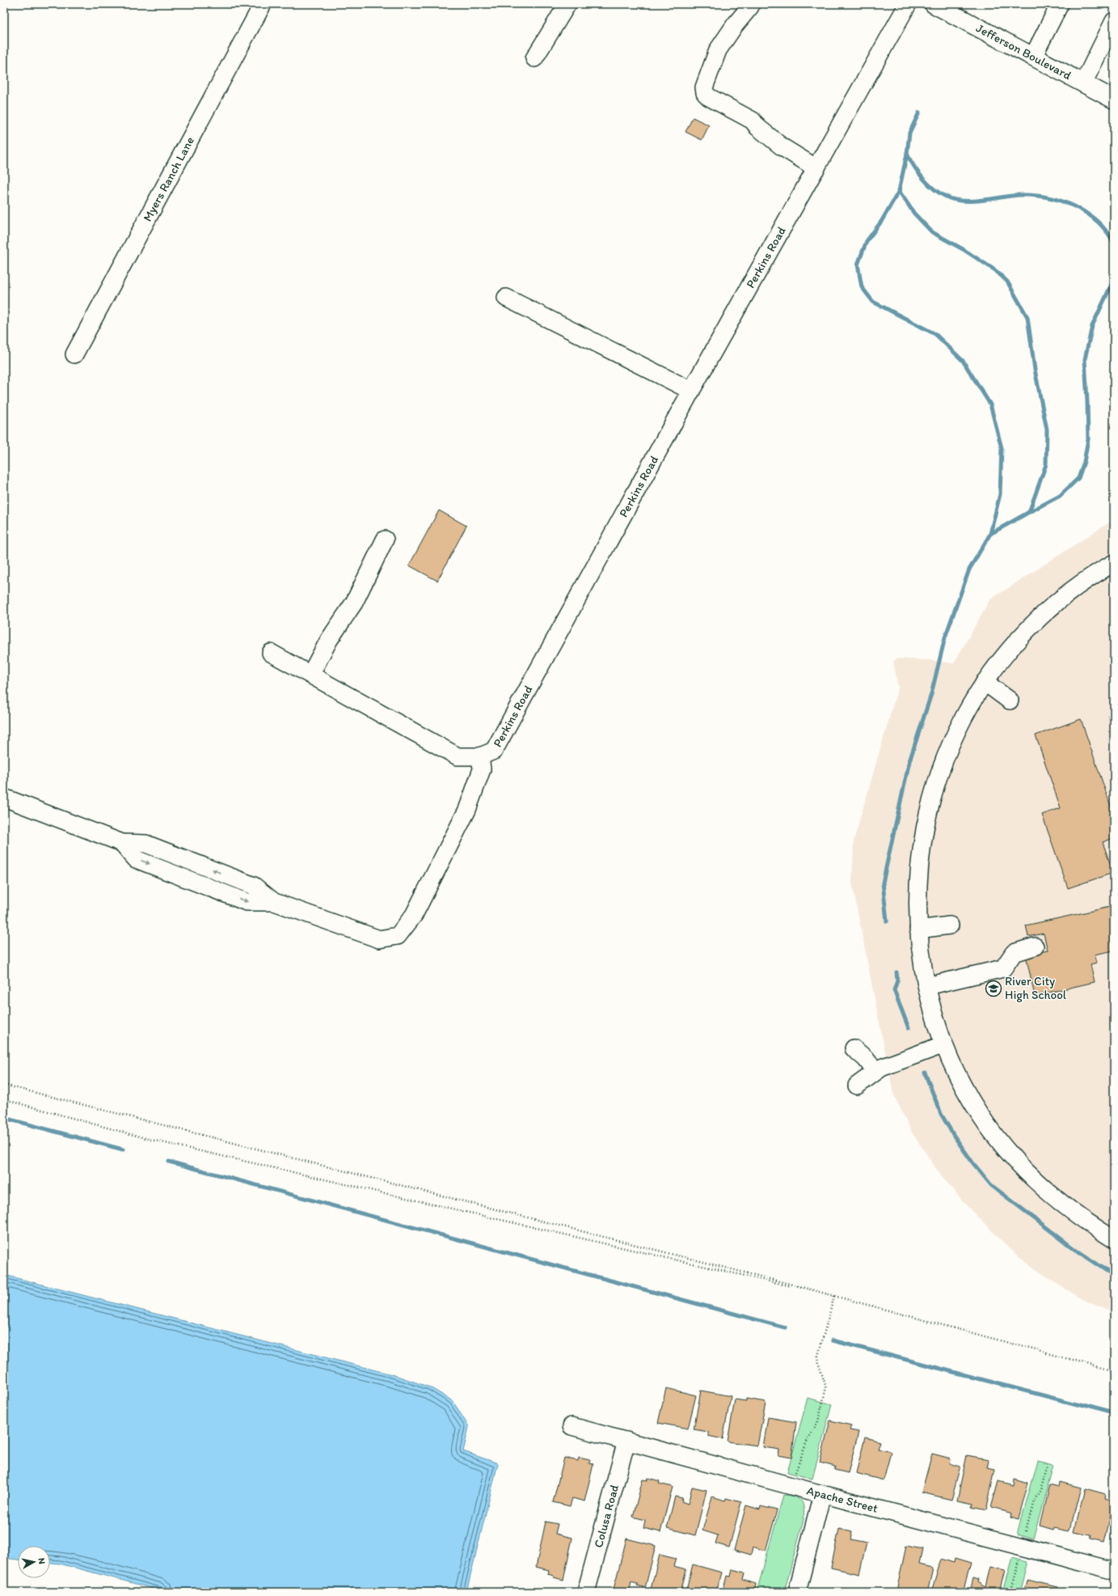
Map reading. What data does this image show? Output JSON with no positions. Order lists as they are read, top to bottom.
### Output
{
  "streets": {
    "main road": ["Jefferson Boulevard"],
    "street": [
      "Myers Ranch Lane",
      "Perkins Road",
      "Apache Street",
      "Colusa Road"
    ]
  },
  "crossings": [
    ["Apache Street", "Colusa Road"]
  ],
  "places": {
    "school or university": ["River City High School"]
  },
  "north": "right"
}
